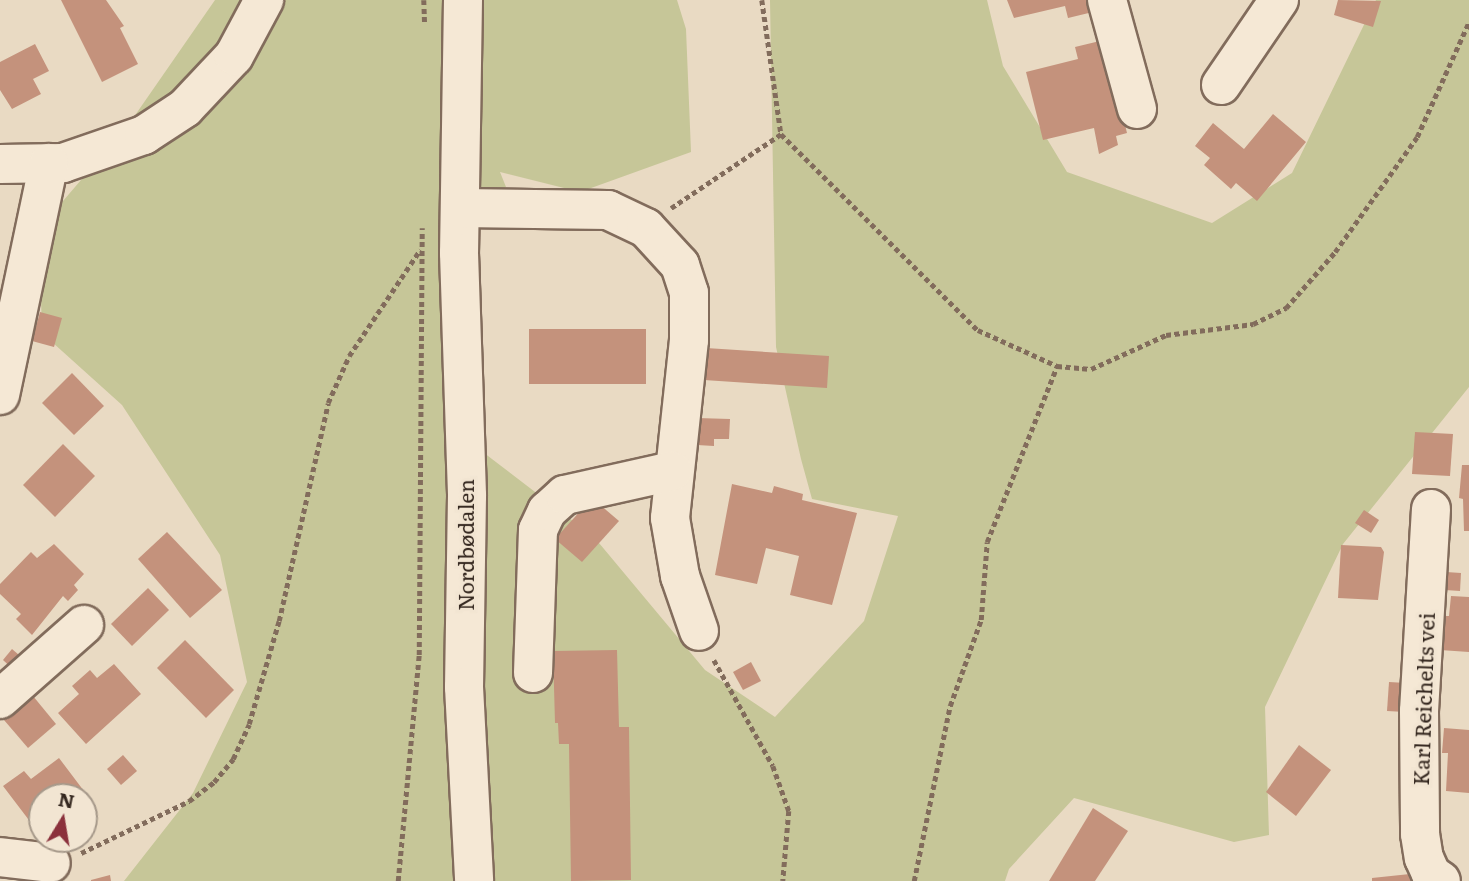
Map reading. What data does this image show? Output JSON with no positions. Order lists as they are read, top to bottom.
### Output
{
  "streets": {
    "street": ["Nordbødalen", "Karl Reichelts vei"]
  },
  "north": "top"
}
